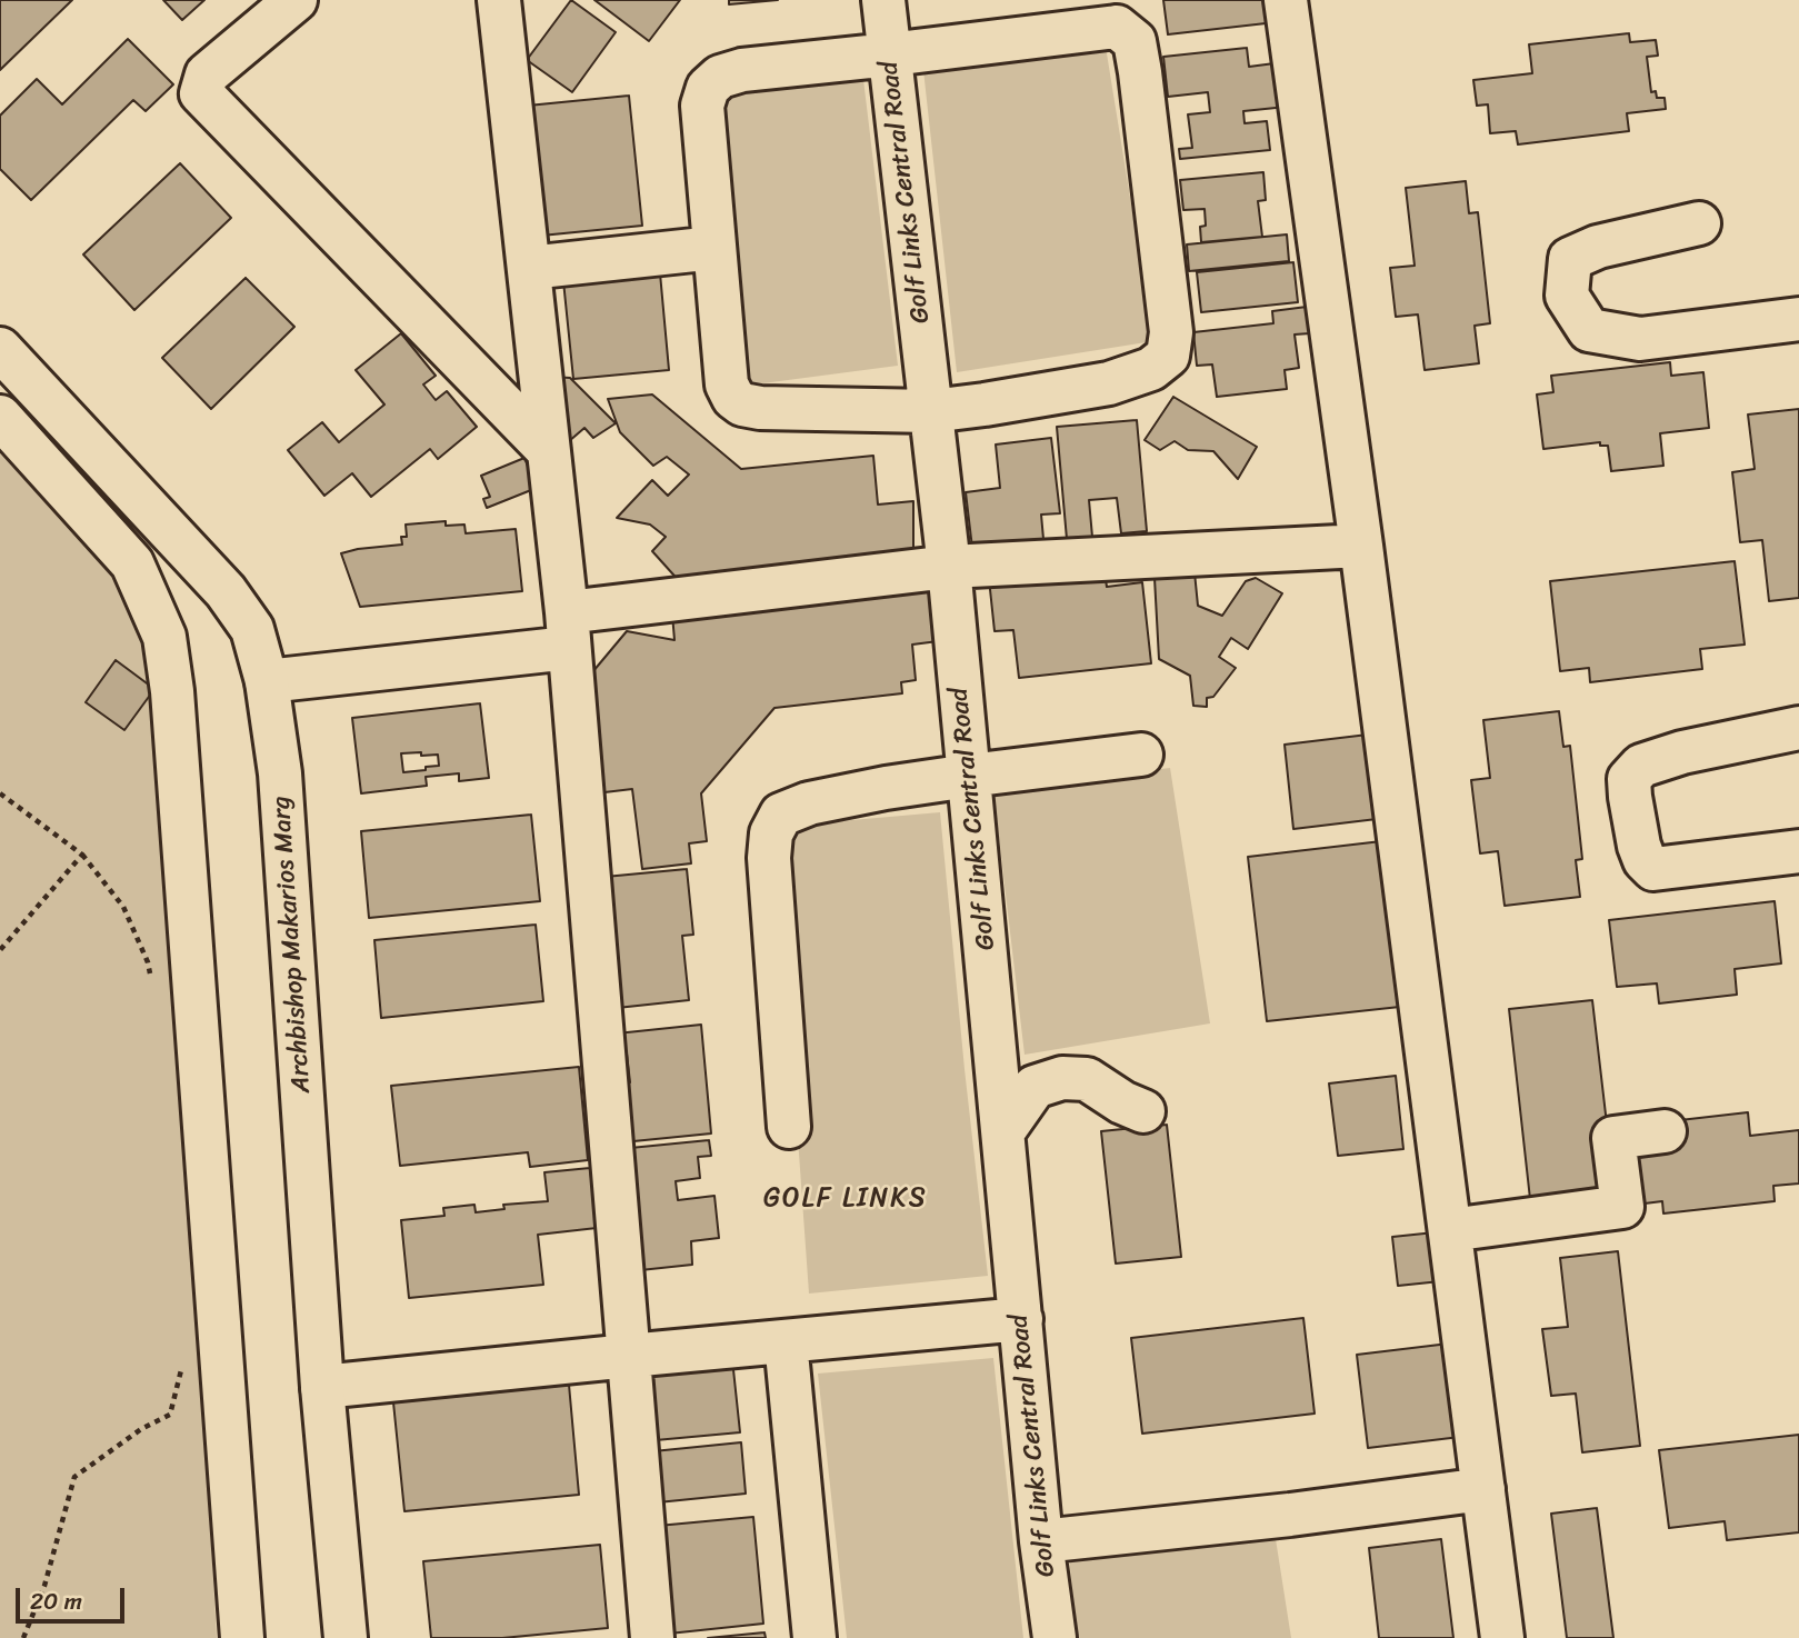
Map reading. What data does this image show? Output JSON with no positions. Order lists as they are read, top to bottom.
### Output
{
  "streets": {
    "street": ["Golf Links Central Road", "Archbishop Makarios Marg"]
  },
  "districts": ["GOLF LINKS"],
  "scale_bar": "20 m"
}
